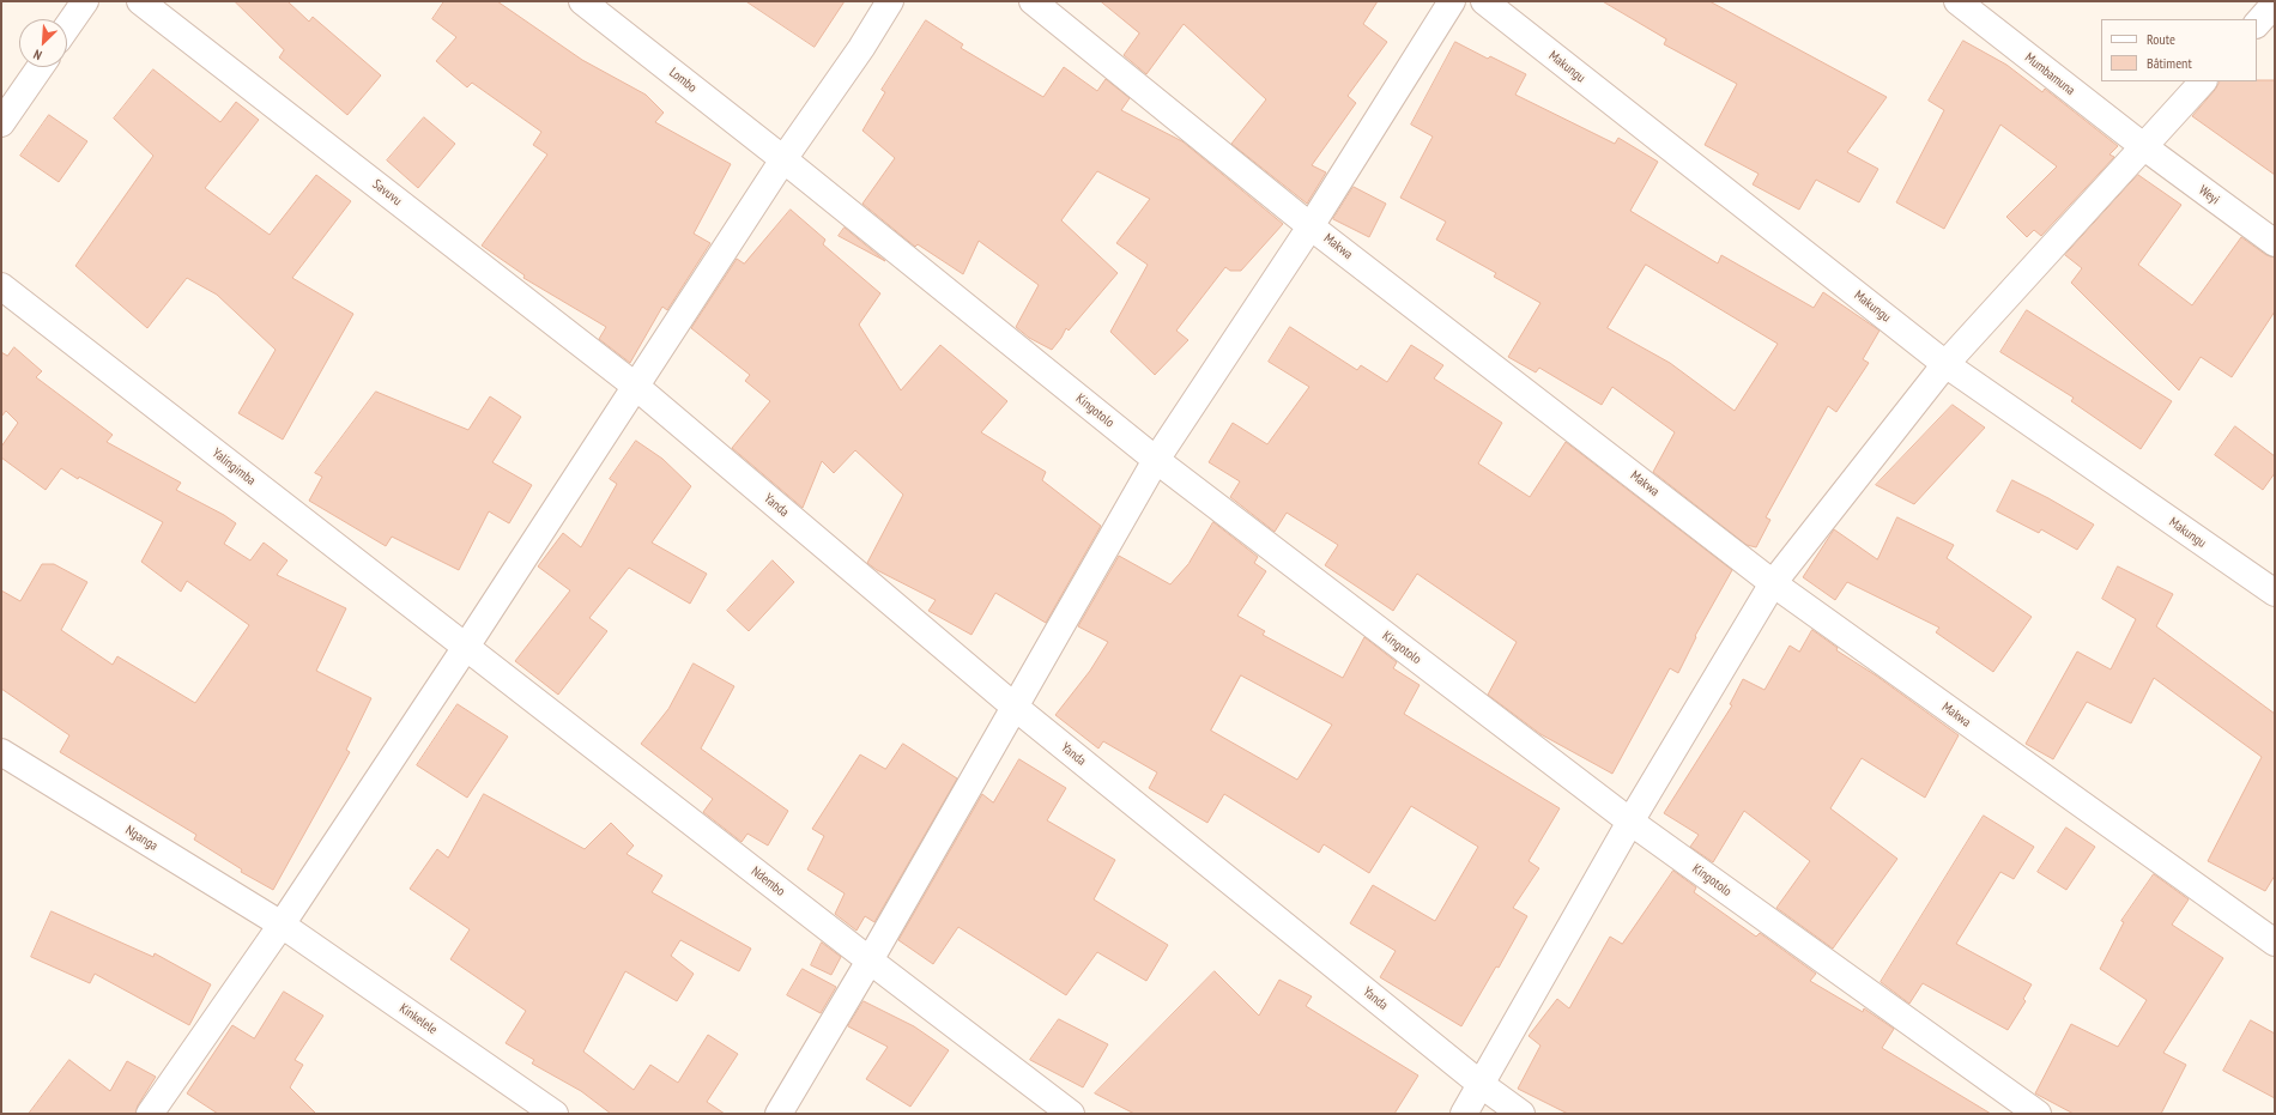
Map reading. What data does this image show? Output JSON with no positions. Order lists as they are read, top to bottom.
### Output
{
  "streets": {
    "street": [
      "Makungu",
      "Mumbamuna",
      "Lombo",
      "Savuvu",
      "Weyi",
      "Makwa",
      "Kingotolo",
      "Yalingimba",
      "Yanda",
      "Nganga",
      "Ndembo",
      "Kinkelele"
    ]
  },
  "crossings": [
    ["Mumbamuna", "Weyi"],
    ["Lombo", "Kingotolo"],
    ["Savuvu", "Yanda"],
    ["Yalingimba", "Ndembo"],
    ["Nganga", "Kinkelele"]
  ],
  "legend": ["Route", "Bâtiment"],
  "north": "bottom left"
}
